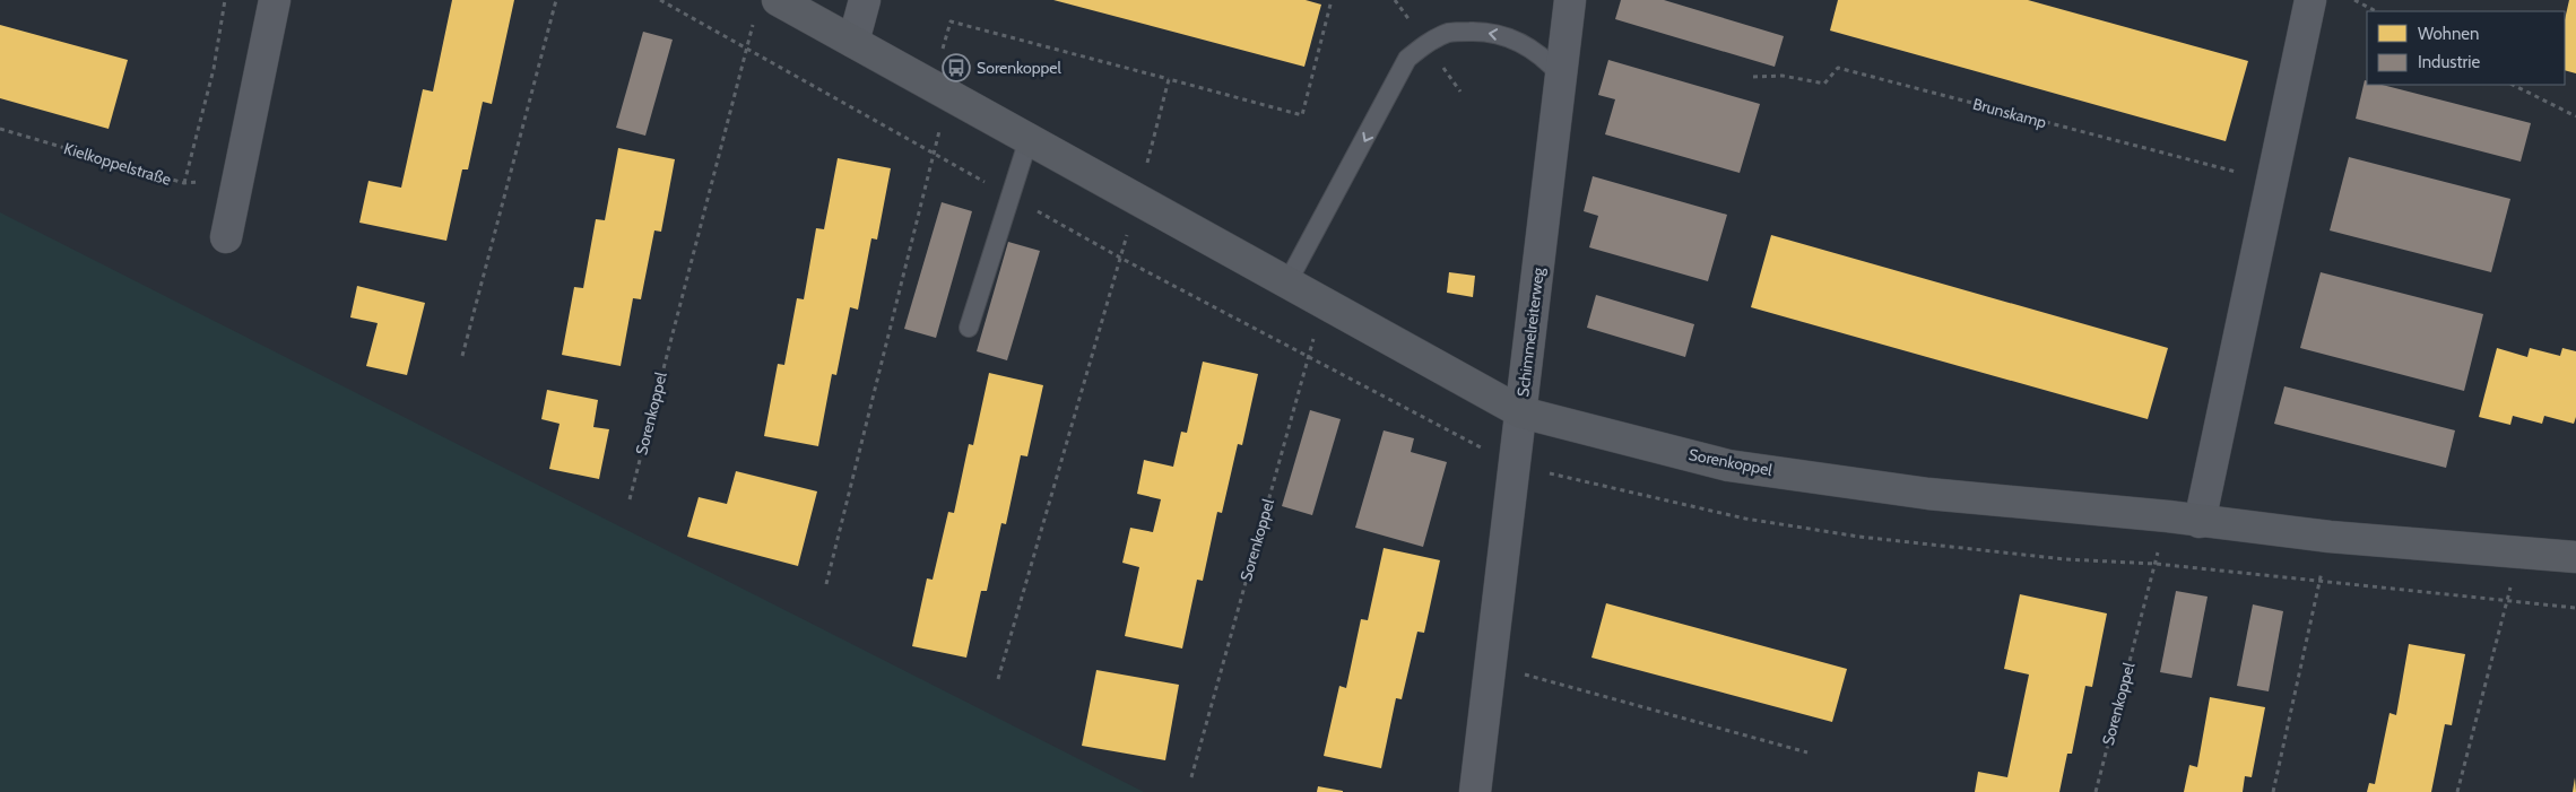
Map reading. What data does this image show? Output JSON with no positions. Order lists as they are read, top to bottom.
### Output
{
  "streets": {
    "street": ["Schimmelreiterweg", "Sorenkoppel"],
    "path": ["Brunskamp", "Kielkoppelstraße"]
  },
  "crossings": [
    ["Schimmelreiterweg", "Sorenkoppel"]
  ],
  "places": {
    "bus stop": ["Sorenkoppel"]
  },
  "legend": ["Wohnen", "Industrie"]
}
